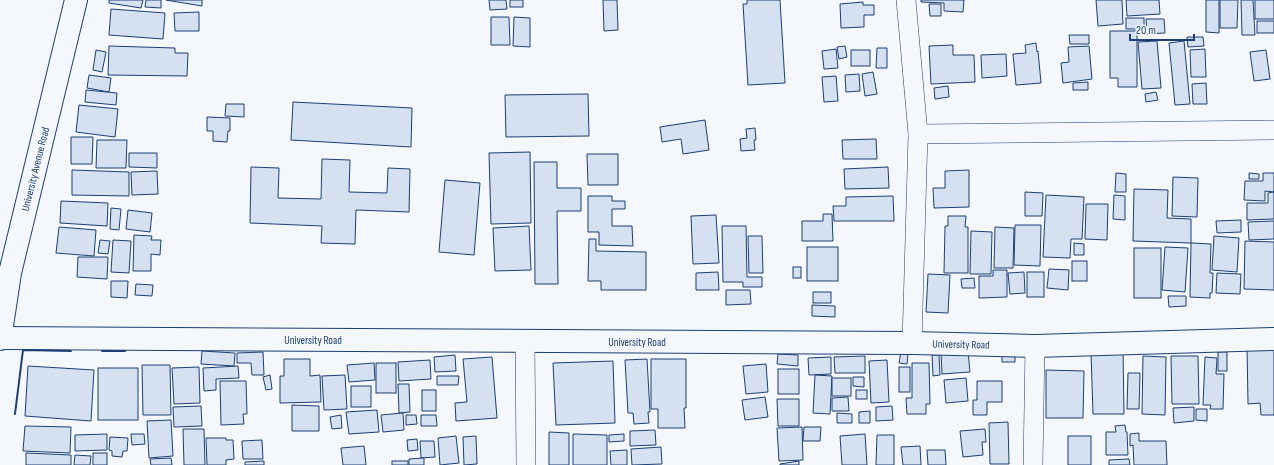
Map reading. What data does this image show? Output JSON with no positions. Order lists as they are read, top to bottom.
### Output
{
  "streets": {
    "street": ["University Avenue Road", "University Road"]
  },
  "crossings": [
    ["University Avenue Road", "University Road"]
  ],
  "scale_bar": "20 m"
}
